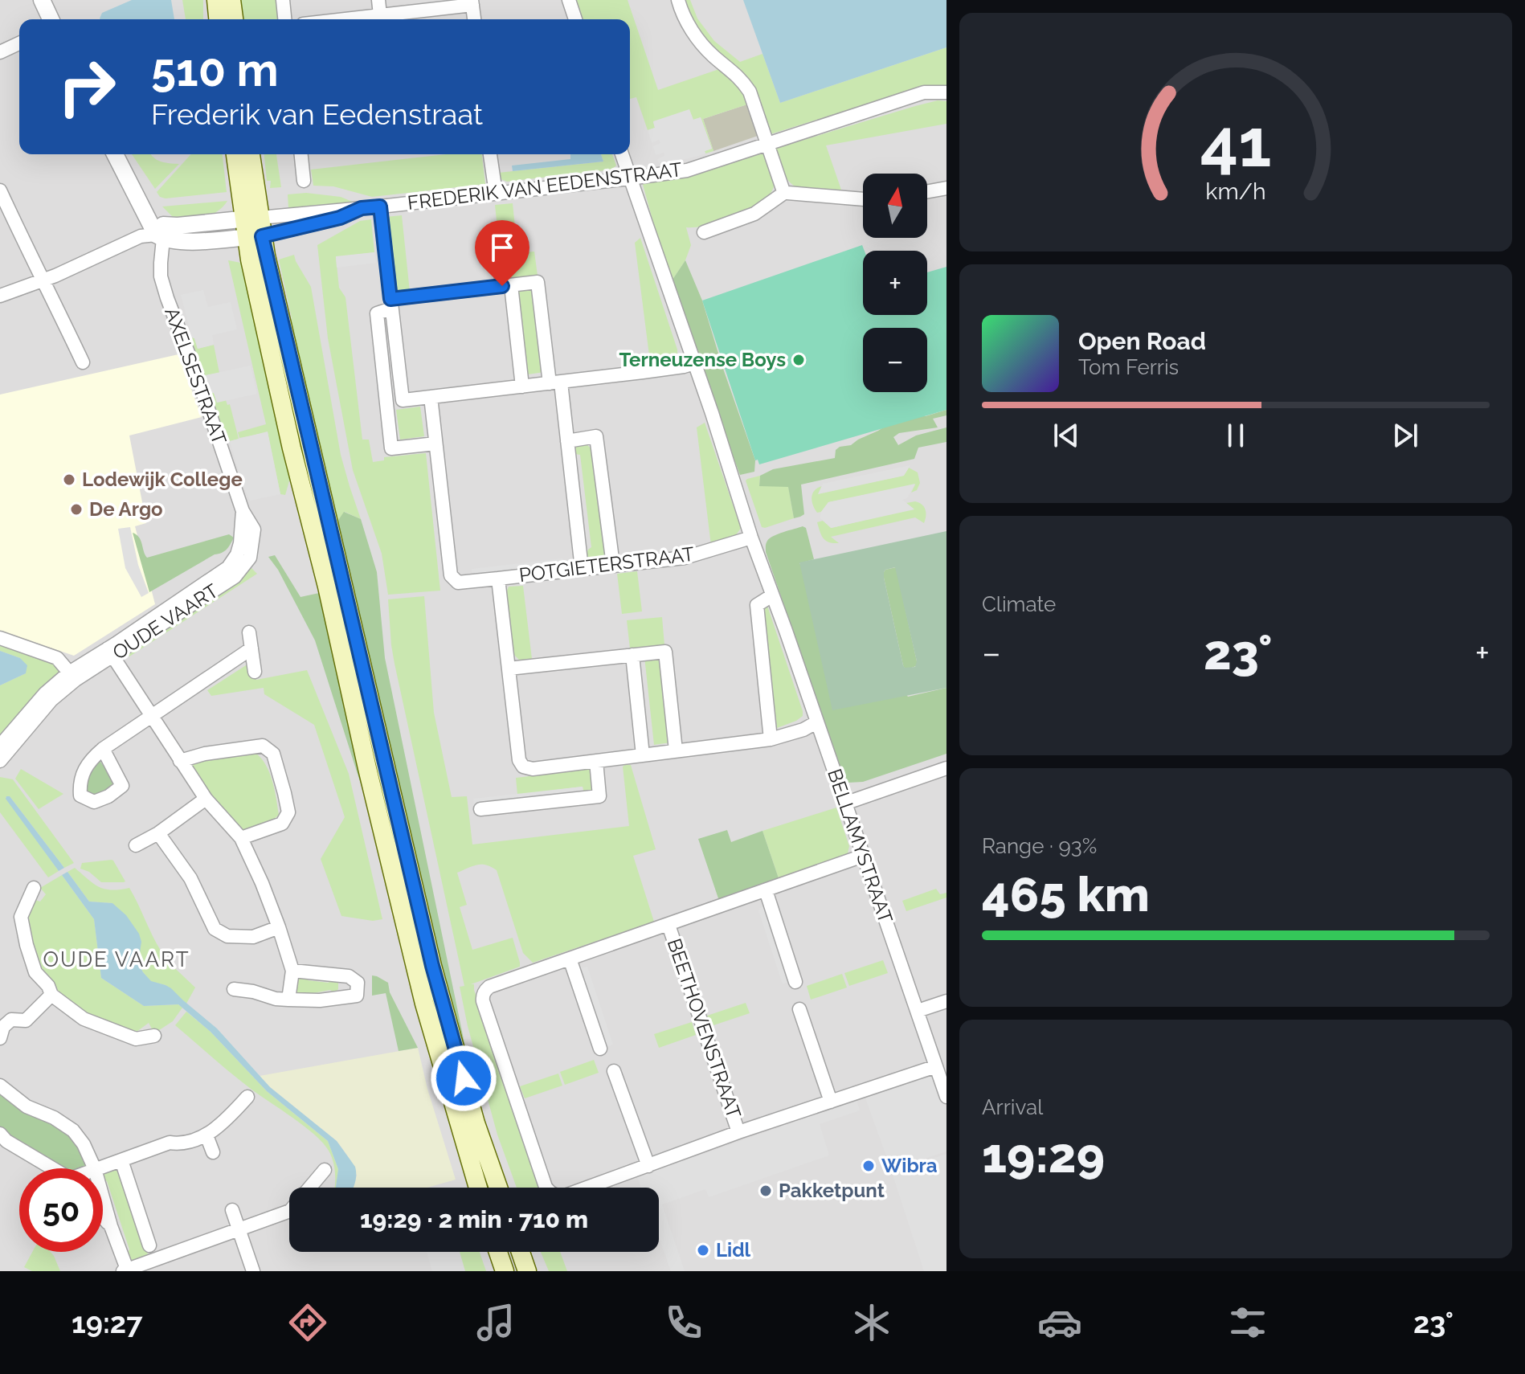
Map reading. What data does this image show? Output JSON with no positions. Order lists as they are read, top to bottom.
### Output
{
  "streets": {
    "street": [
      "FREDERIK VAN EEDENSTRAAT",
      "AXELSESTRAAT",
      "POTGIETERSTRAAT",
      "OUDE VAART",
      "BELLAMYSTRAAT",
      "BEETHOVENSTRAAT"
    ]
  },
  "crossings": [
    ["FREDERIK VAN EEDENSTRAAT", "BELLAMYSTRAAT"],
    ["AXELSESTRAAT", "OUDE VAART"],
    ["POTGIETERSTRAAT", "BELLAMYSTRAAT"]
  ],
  "districts": ["OUDE VAART"],
  "places": [
    "Terneuzense Boys",
    "Lodewijk College",
    "De Argo",
    "Wibra",
    "Pakketpunt",
    "Lidl"
  ],
  "north": "top",
  "page": {
    "turn": ["510 m", "Frederik van Eedenstraat"],
    "map_buttons": ["+", "−"],
    "song": ["Open Road", "Tom Ferris"],
    "tile": [
      "Climate",
      ["Range · 93%", "465 km"],
      ["Arrival", "19:29"]
    ],
    "heat": ["−", "23°", "+"],
    "limit": "50",
    "trip": "19:29 · 2 min · 710 m",
    "tabs": ["19:27", "23°"],
    "gauge": ["41", "km/h"]
  }
}
